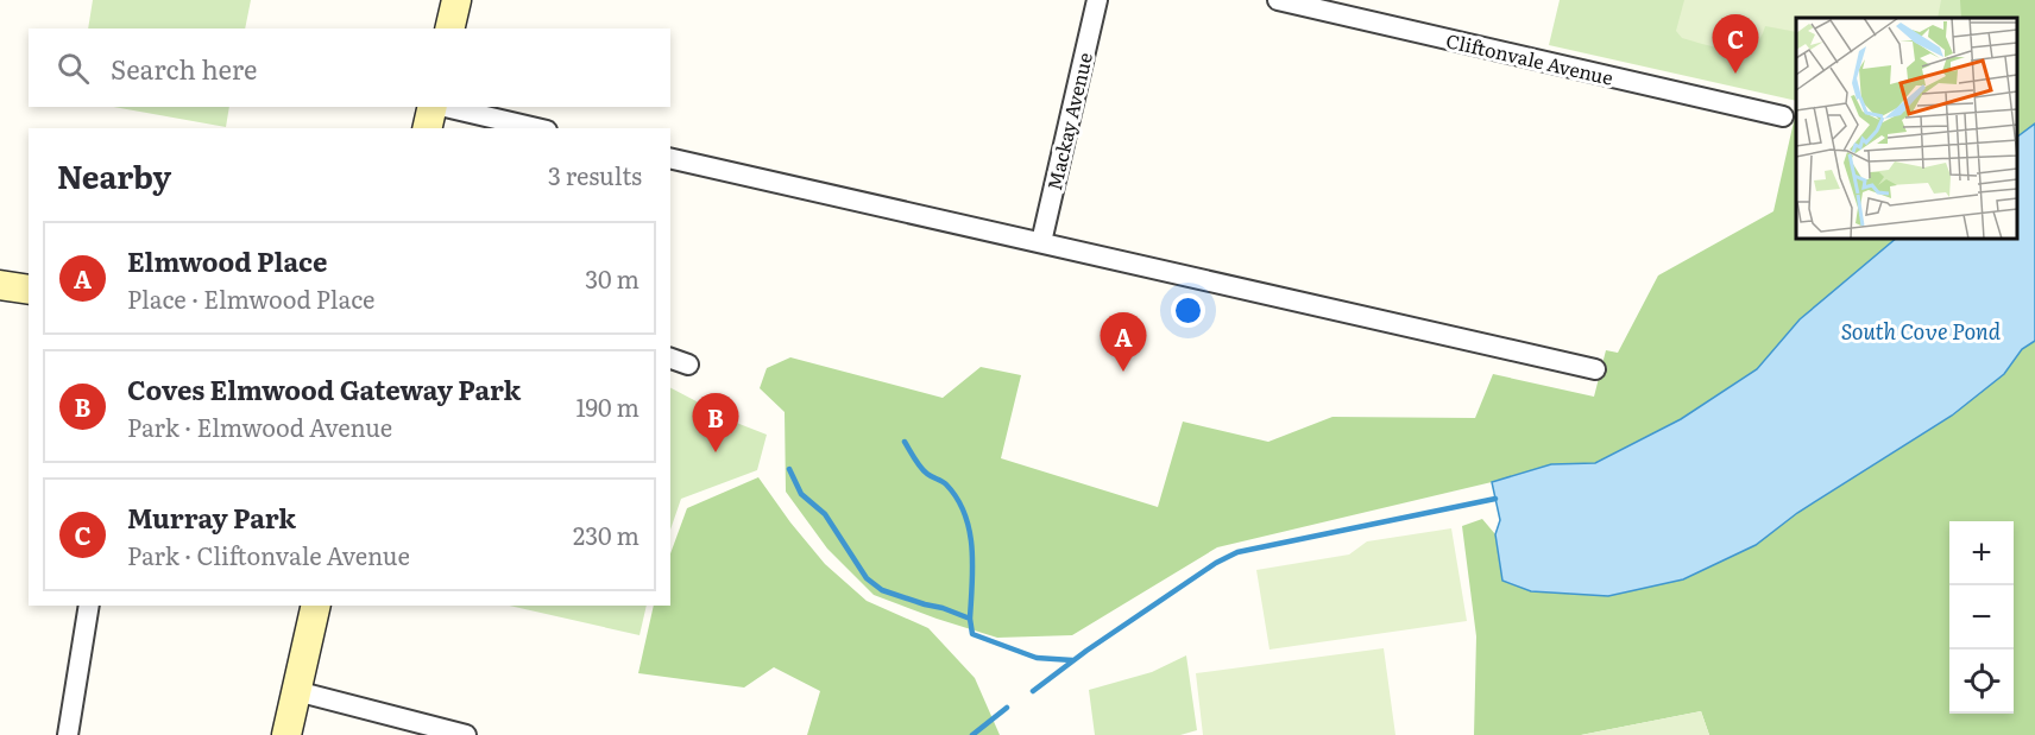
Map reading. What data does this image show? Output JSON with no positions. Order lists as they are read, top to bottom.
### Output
{
  "streets": {
    "street": ["Cliftonvale Avenue", "Mackay Avenue"]
  },
  "water": ["South Cove Pond"],
  "page": {
    "pins": ["C", "A", "B"],
    "search": "Search here",
    "heading": ["Nearby", "3 results"],
    "list": [
      {
        "mark": "A",
        "name": "Elmwood Place",
        "note": "Place · Elmwood Place",
        "value": "30 m"
      },
      {
        "mark": "B",
        "name": "Coves Elmwood Gateway Park",
        "note": "Park · Elmwood Avenue",
        "value": "190 m"
      },
      {
        "mark": "C",
        "name": "Murray Park",
        "note": "Park · Cliftonvale Avenue",
        "value": "230 m"
      }
    ],
    "map_buttons": ["+", "−"]
  }
}
